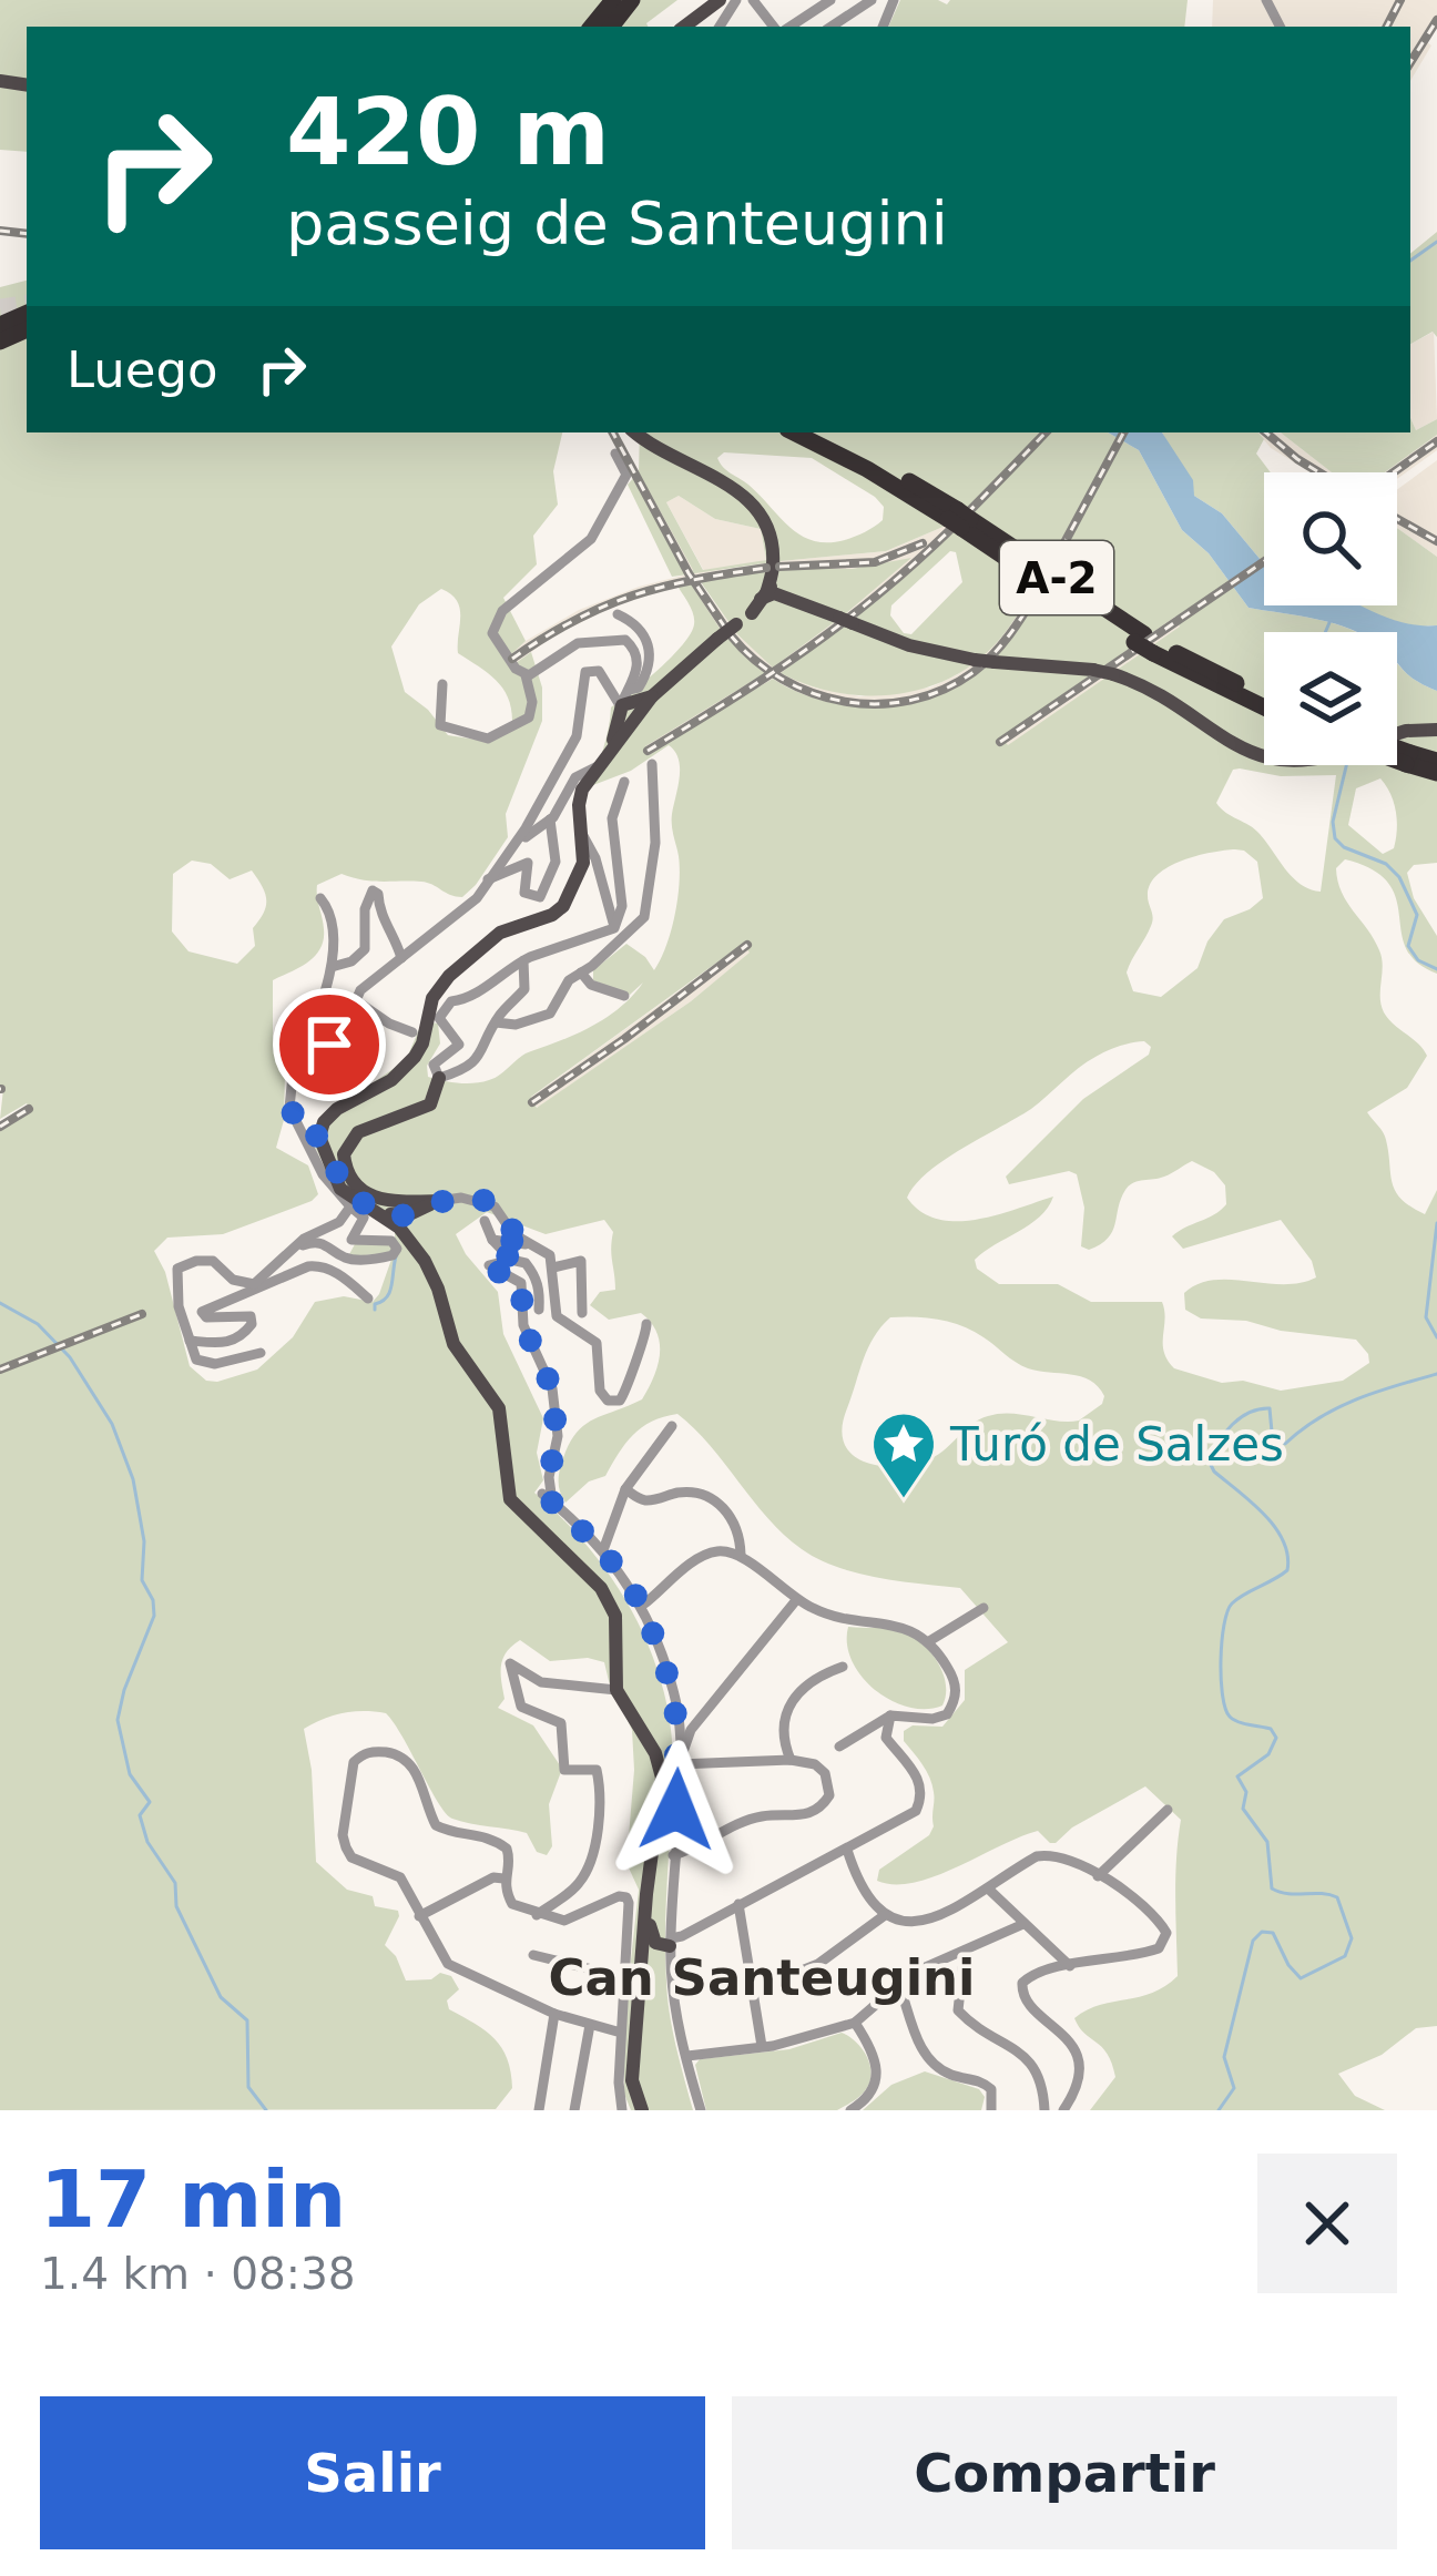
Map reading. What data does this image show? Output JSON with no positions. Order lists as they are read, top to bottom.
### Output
{
  "streets": {
    "highway": ["A-2"]
  },
  "districts": ["Can Santeugini"],
  "places": {
    "place": ["Turó de Salzes"]
  },
  "page": {
    "turn": ["420 m", "passeig de Santeugini"],
    "then": "Luego",
    "heading": ["17 min", "1.4 km · 08:38"],
    "buttons": ["Salir", "Compartir"]
  }
}
